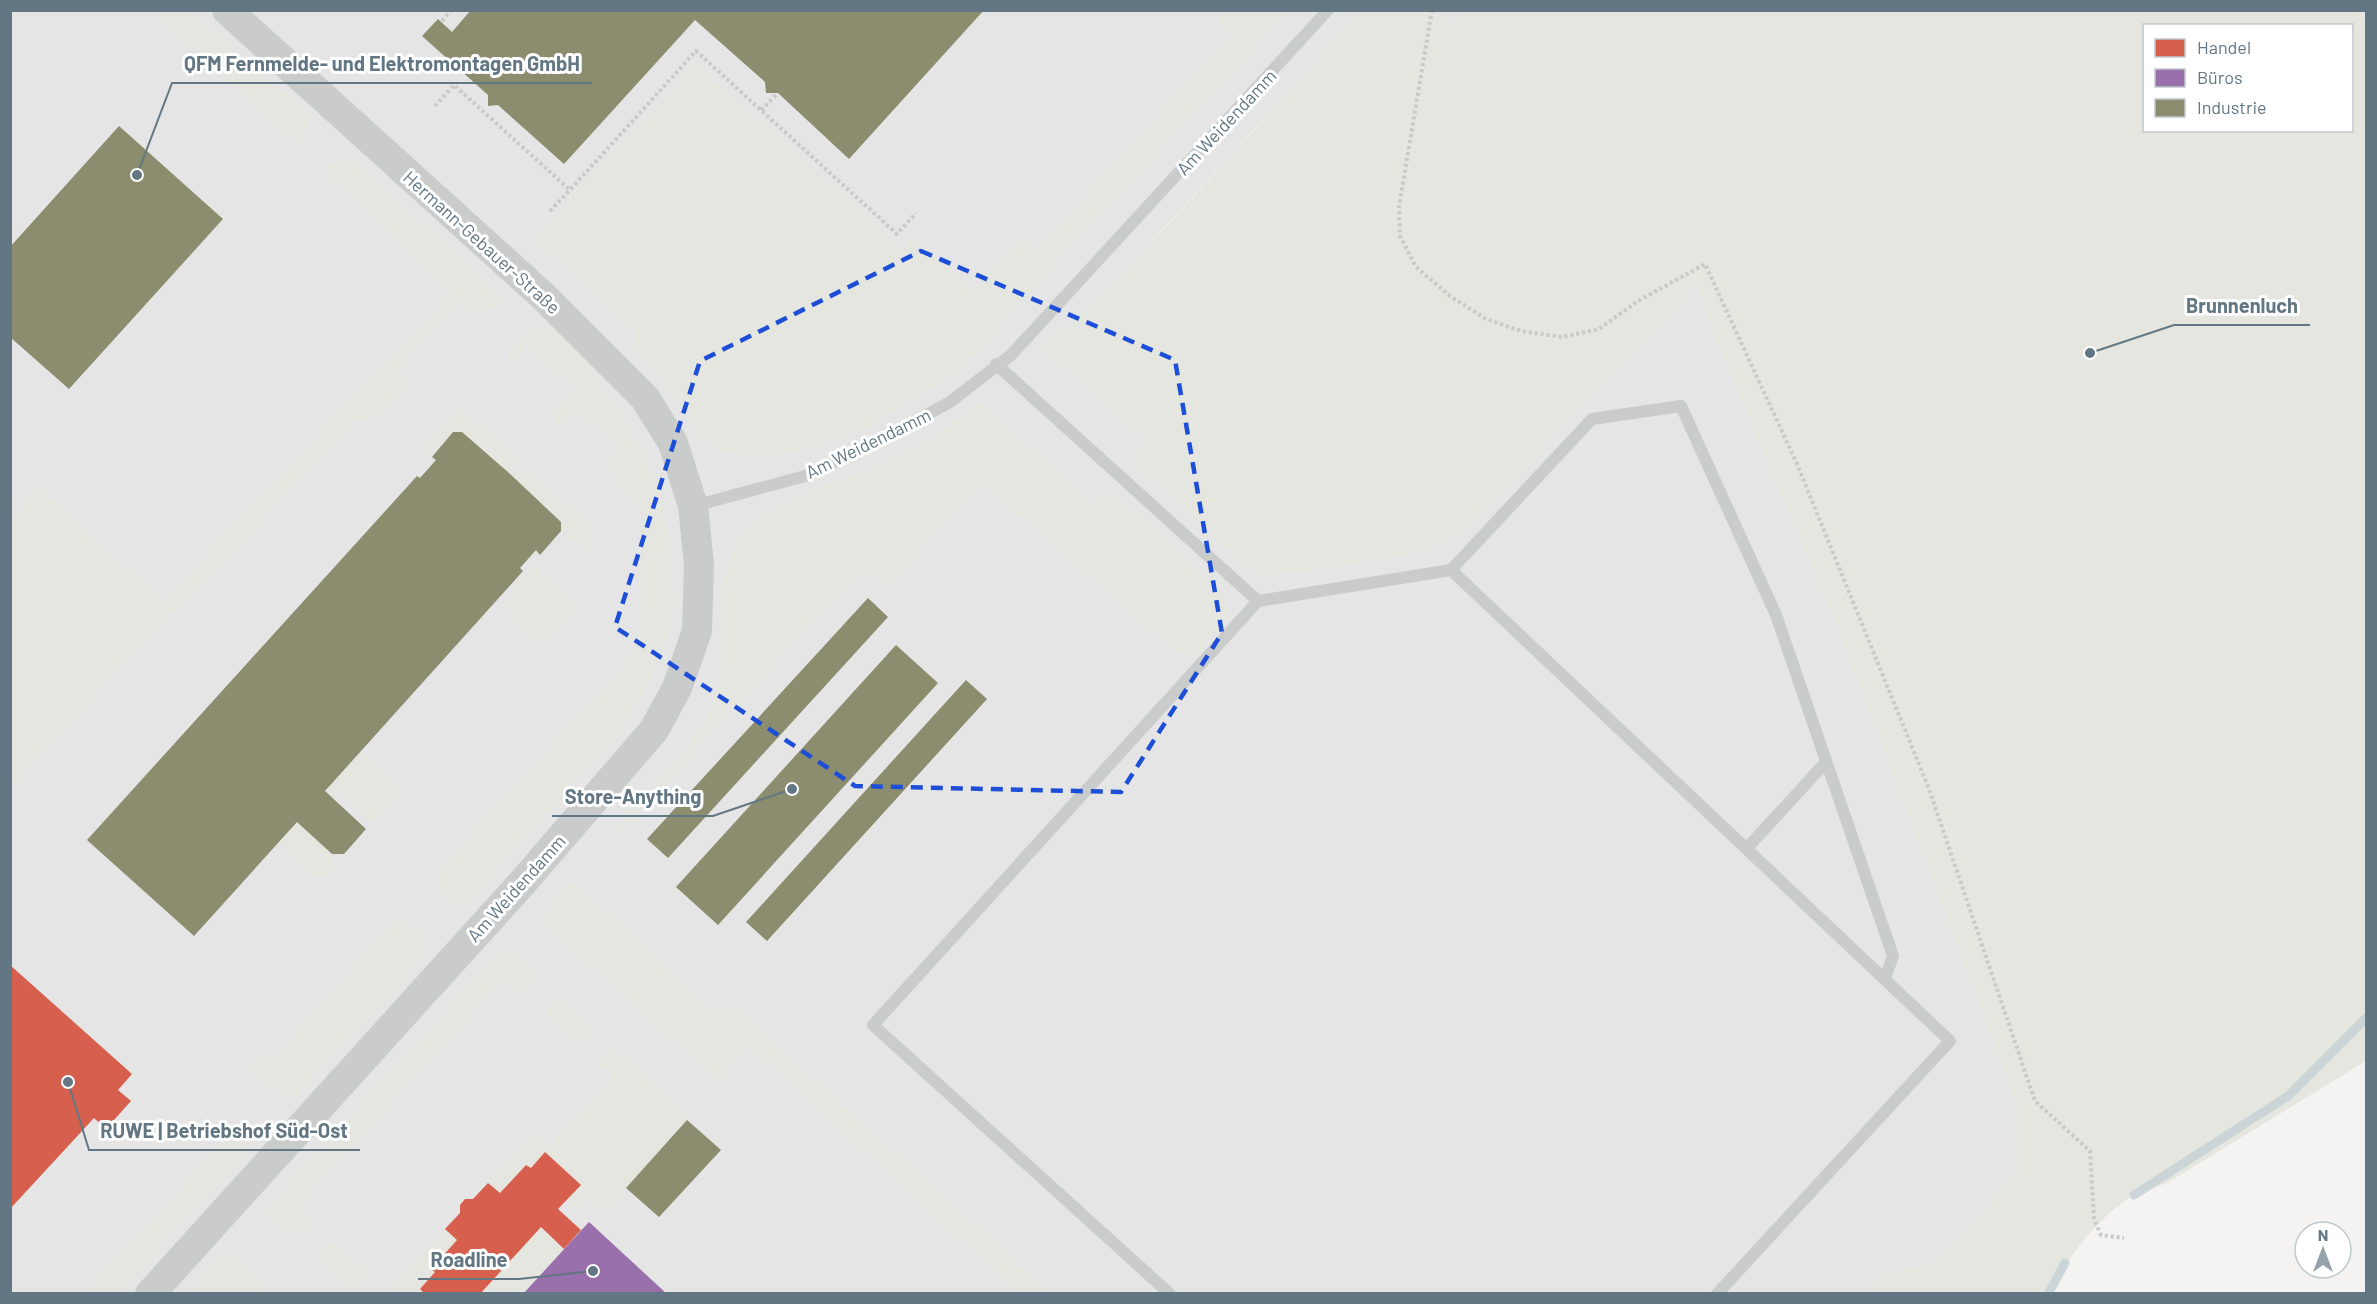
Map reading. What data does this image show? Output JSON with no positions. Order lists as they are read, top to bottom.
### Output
{
  "streets": {
    "street": ["Am Weidendamm", "Hermann-Gebauer-Straße"]
  },
  "crossings": [
    ["Am Weidendamm", "Hermann-Gebauer-Straße"]
  ],
  "places": [
    "QFM Fernmelde- und Elektromontagen GmbH",
    "Brunnenluch",
    "Store-Anything",
    "RUWE | Betriebshof Süd-Ost",
    "Roadline"
  ],
  "legend": ["Handel", "Büros", "Industrie"],
  "north": "top"
}
